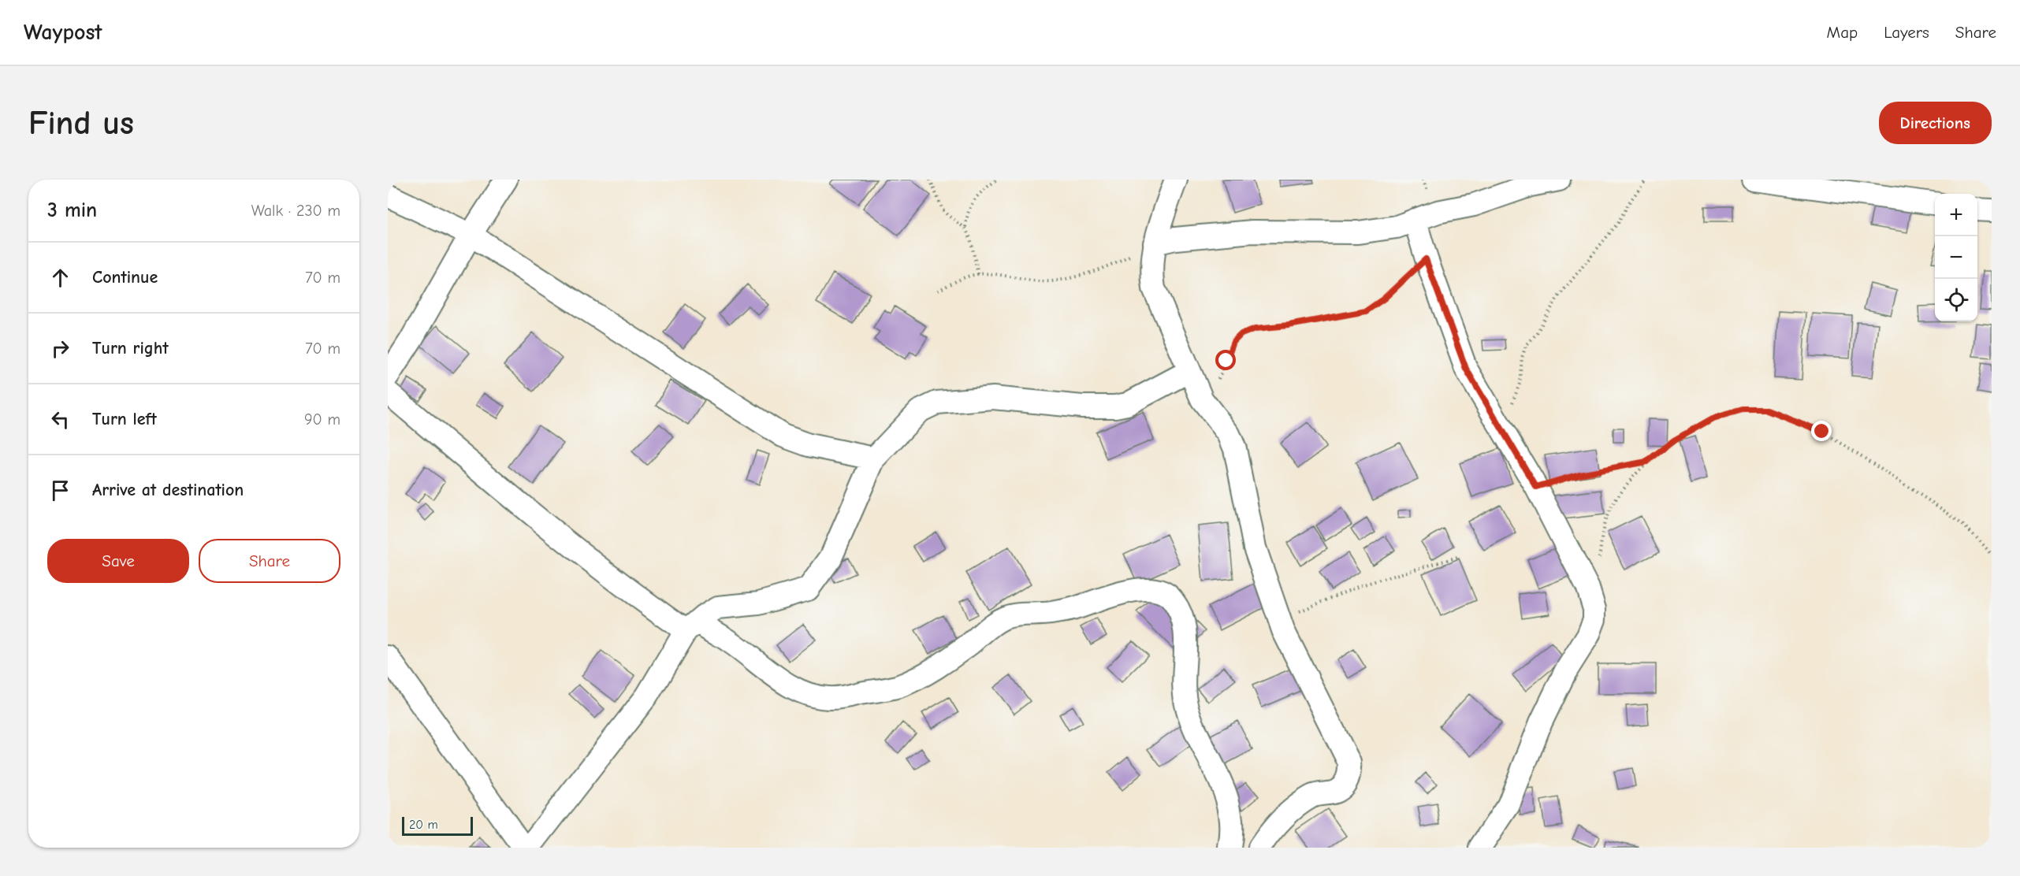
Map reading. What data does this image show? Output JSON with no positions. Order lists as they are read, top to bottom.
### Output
{
  "scale_bar": "20 m",
  "page": {
    "header": "Waypost",
    "nav": ["Map", "Layers", "Share"],
    "buttons": [
      "Directions",
      ["Save", "Share"]
    ],
    "title": "Find us",
    "heading": ["3 min", "Walk · 230 m"],
    "map_buttons": ["+", "−"],
    "list": [
      ["Continue", "70 m"],
      ["Turn right", "70 m"],
      ["Turn left", "90 m"],
      "Arrive at destination"
    ],
    "scale": "20 m"
  }
}
